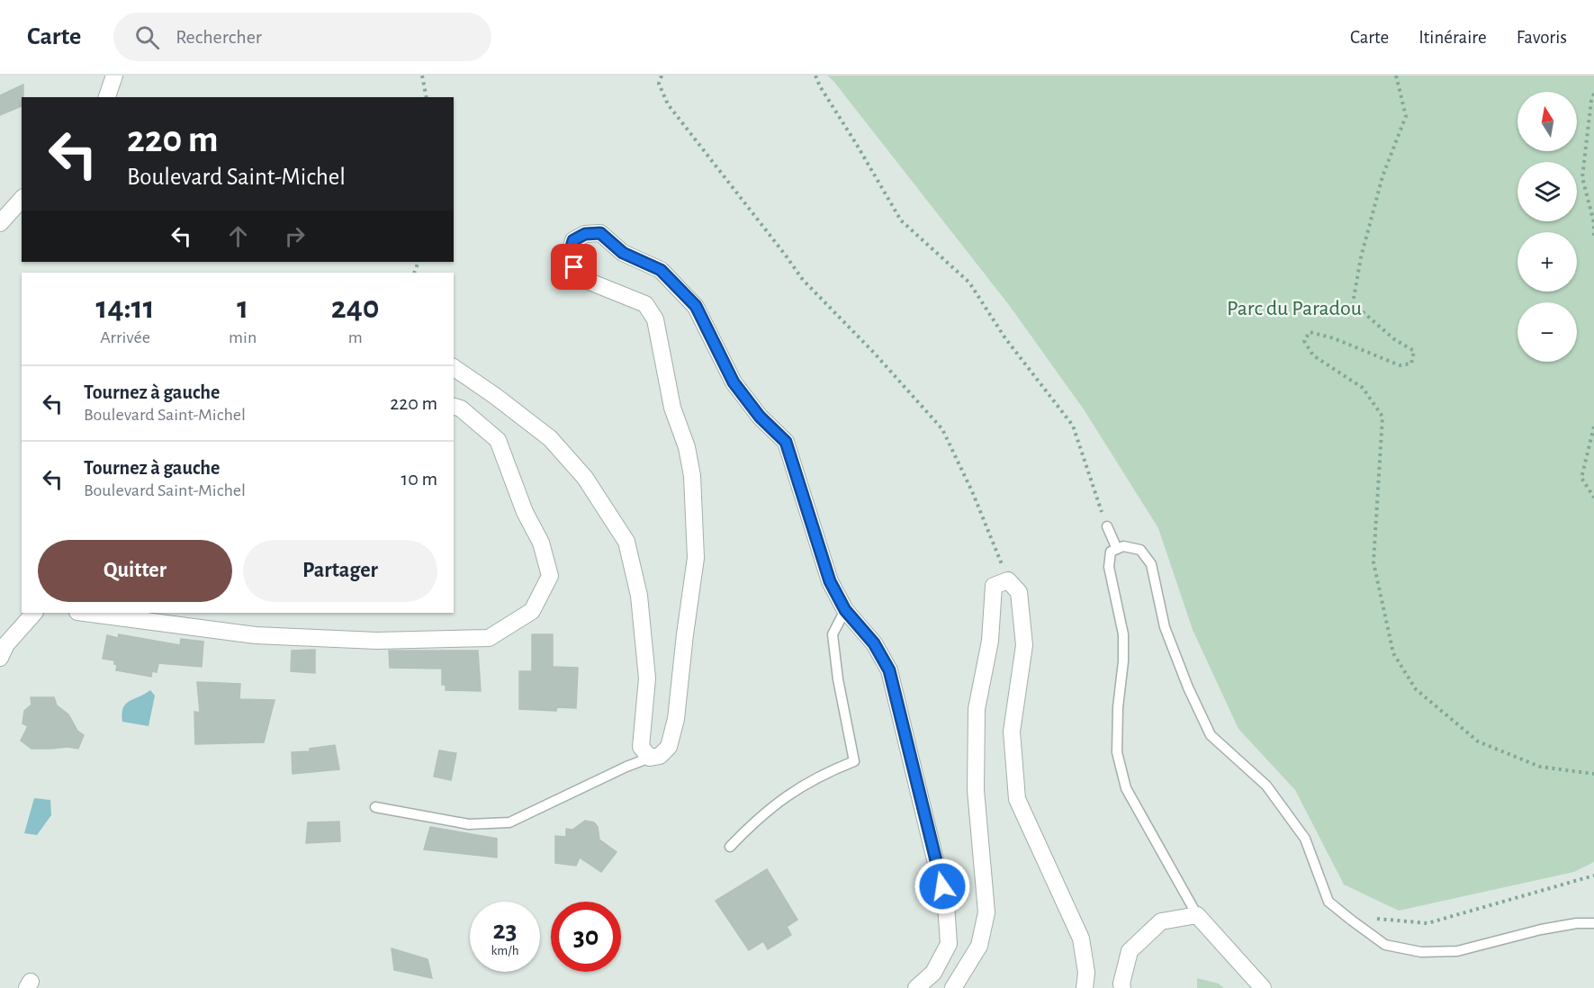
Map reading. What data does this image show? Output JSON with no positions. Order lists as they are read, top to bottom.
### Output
{
  "parks": ["Parc du Paradou"],
  "north": "top",
  "page": {
    "header": "Carte",
    "search": "Rechercher",
    "nav": ["Carte", "Itinéraire", "Favoris"],
    "map_buttons": ["+", "−"],
    "turn": ["220 m", "Boulevard Saint-Michel"],
    "eta": [
      "14:11",
      "Arrivée",
      "1",
      "min",
      "240",
      "m"
    ],
    "list": [
      {
        "name": "Tournez à gauche",
        "note": "Boulevard Saint-Michel",
        "value": "220 m"
      },
      {
        "name": "Tournez à gauche",
        "note": "Boulevard Saint-Michel",
        "value": "10 m"
      }
    ],
    "buttons": ["Quitter", "Partager"],
    "speed": "23 km/h",
    "limit": "30"
  }
}
